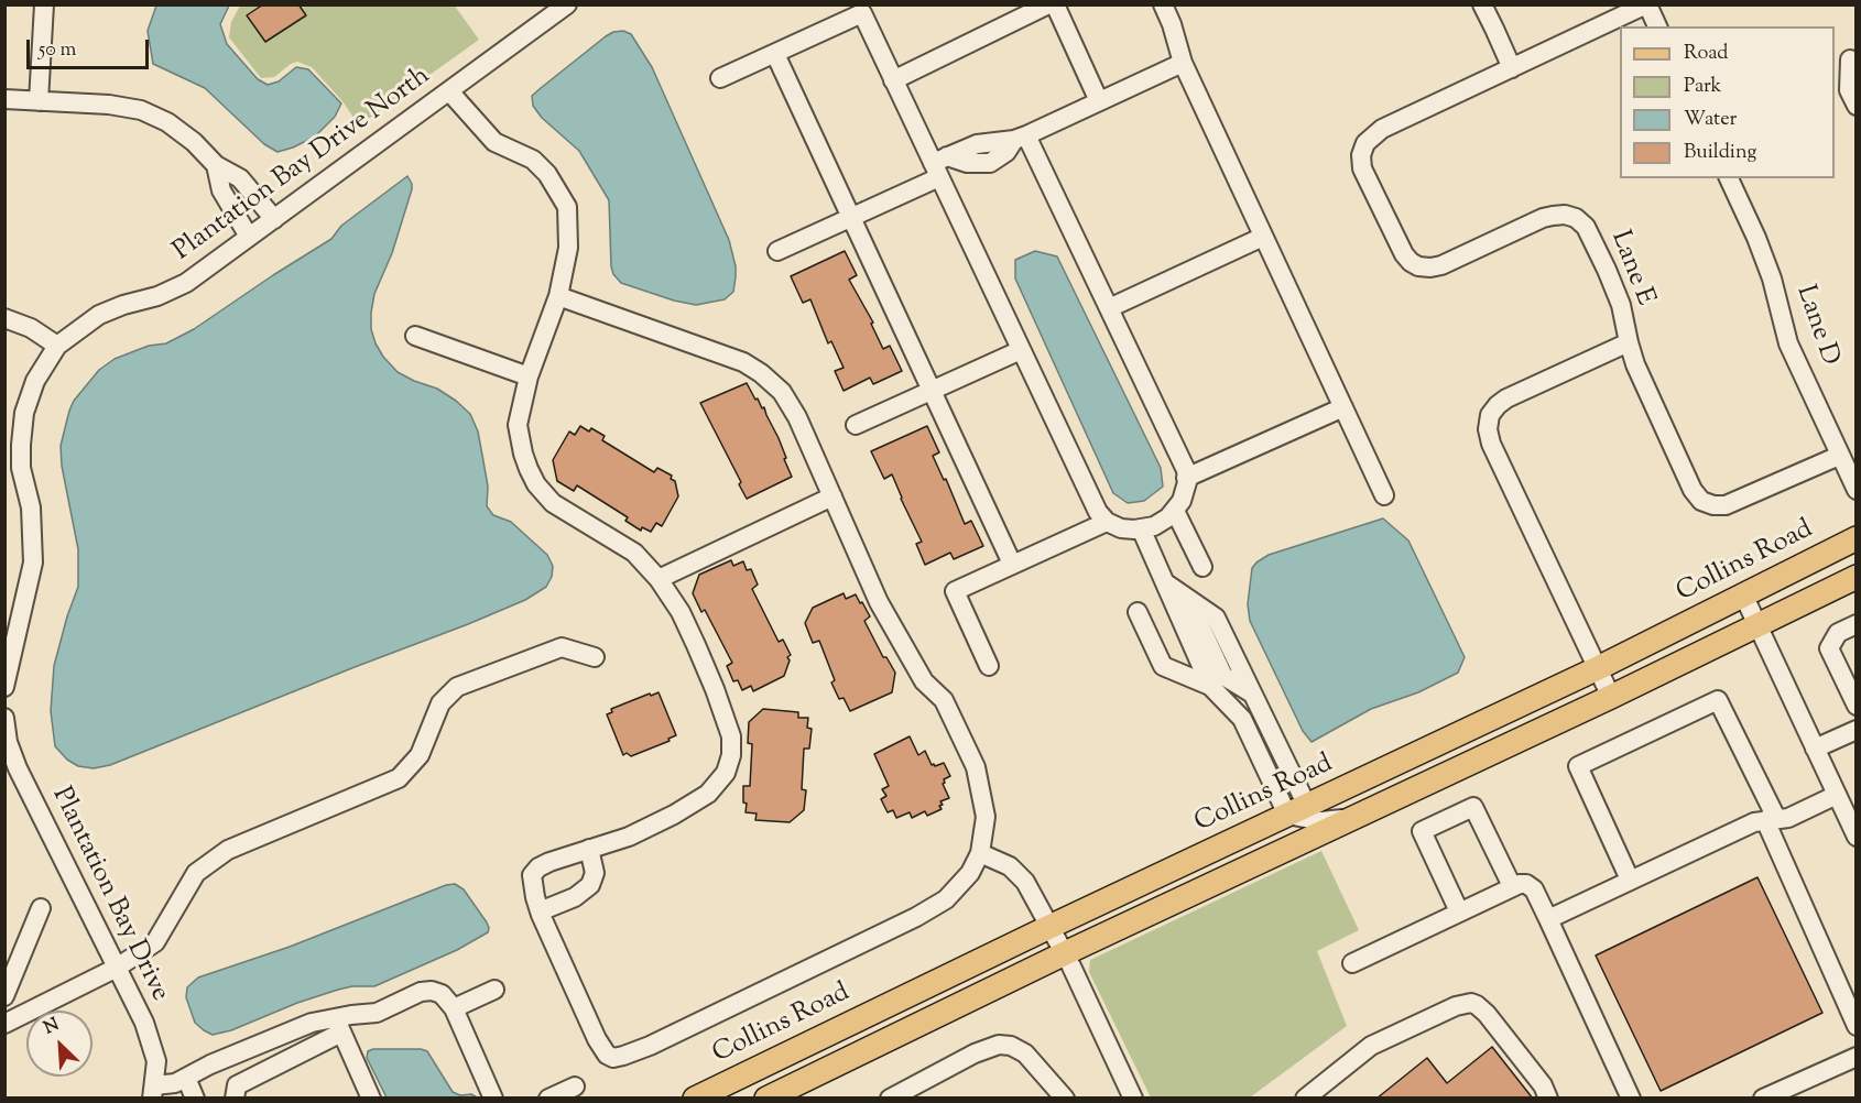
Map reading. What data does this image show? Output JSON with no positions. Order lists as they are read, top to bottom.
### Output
{
  "streets": {
    "main road": ["Collins Road"],
    "street": [
      "Plantation Bay Drive North",
      "Lane E",
      "Lane D",
      "Plantation Bay Drive"
    ]
  },
  "crossings": [
    ["Lane E", "Collins Road"]
  ],
  "legend": [
    "Road",
    "Park",
    "Water",
    "Building"
  ],
  "scale_bar": "50 m",
  "north": "top left"
}
